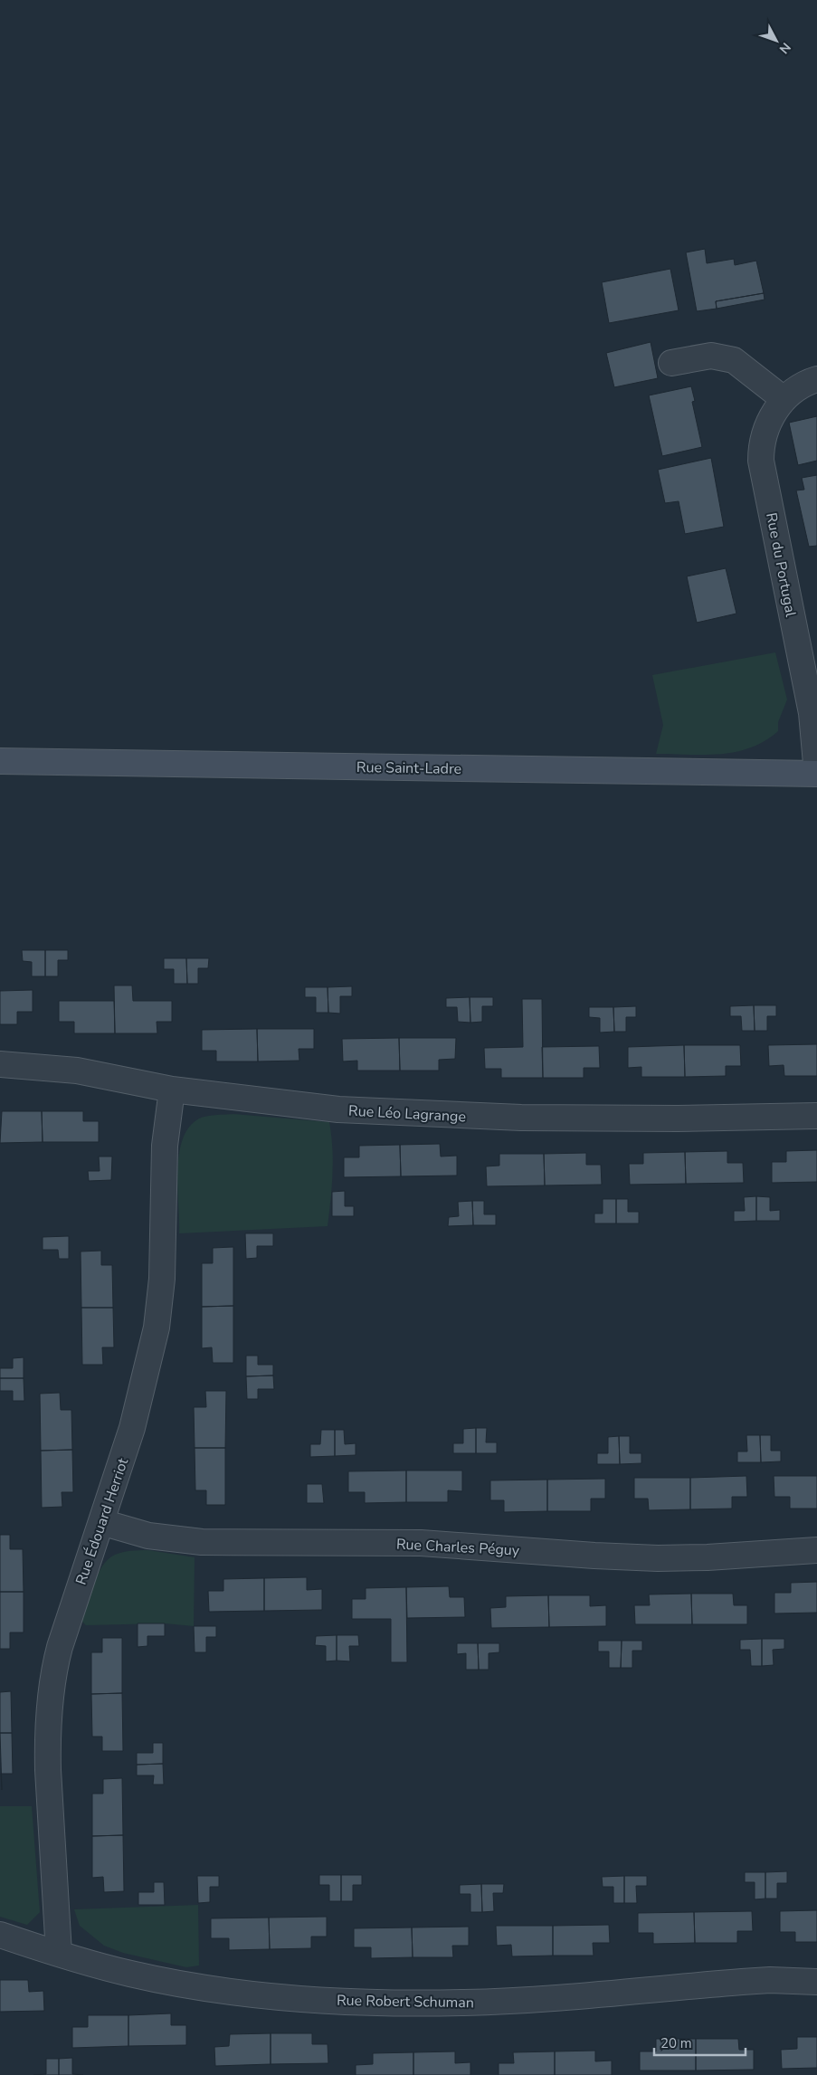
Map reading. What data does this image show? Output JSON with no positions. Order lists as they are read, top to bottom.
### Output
{
  "streets": {
    "street": [
      "Rue du Portugal",
      "Rue Saint-Ladre",
      "Rue Léo Lagrange",
      "Rue Édouard Herriot",
      "Rue Charles Péguy",
      "Rue Robert Schuman"
    ]
  },
  "crossings": [
    ["Rue du Portugal", "Rue Saint-Ladre"],
    ["Rue Léo Lagrange", "Rue Édouard Herriot"],
    ["Rue Édouard Herriot", "Rue Charles Péguy"],
    ["Rue Édouard Herriot", "Rue Robert Schuman"]
  ],
  "scale_bar": "20 m",
  "north": "bottom right"
}
